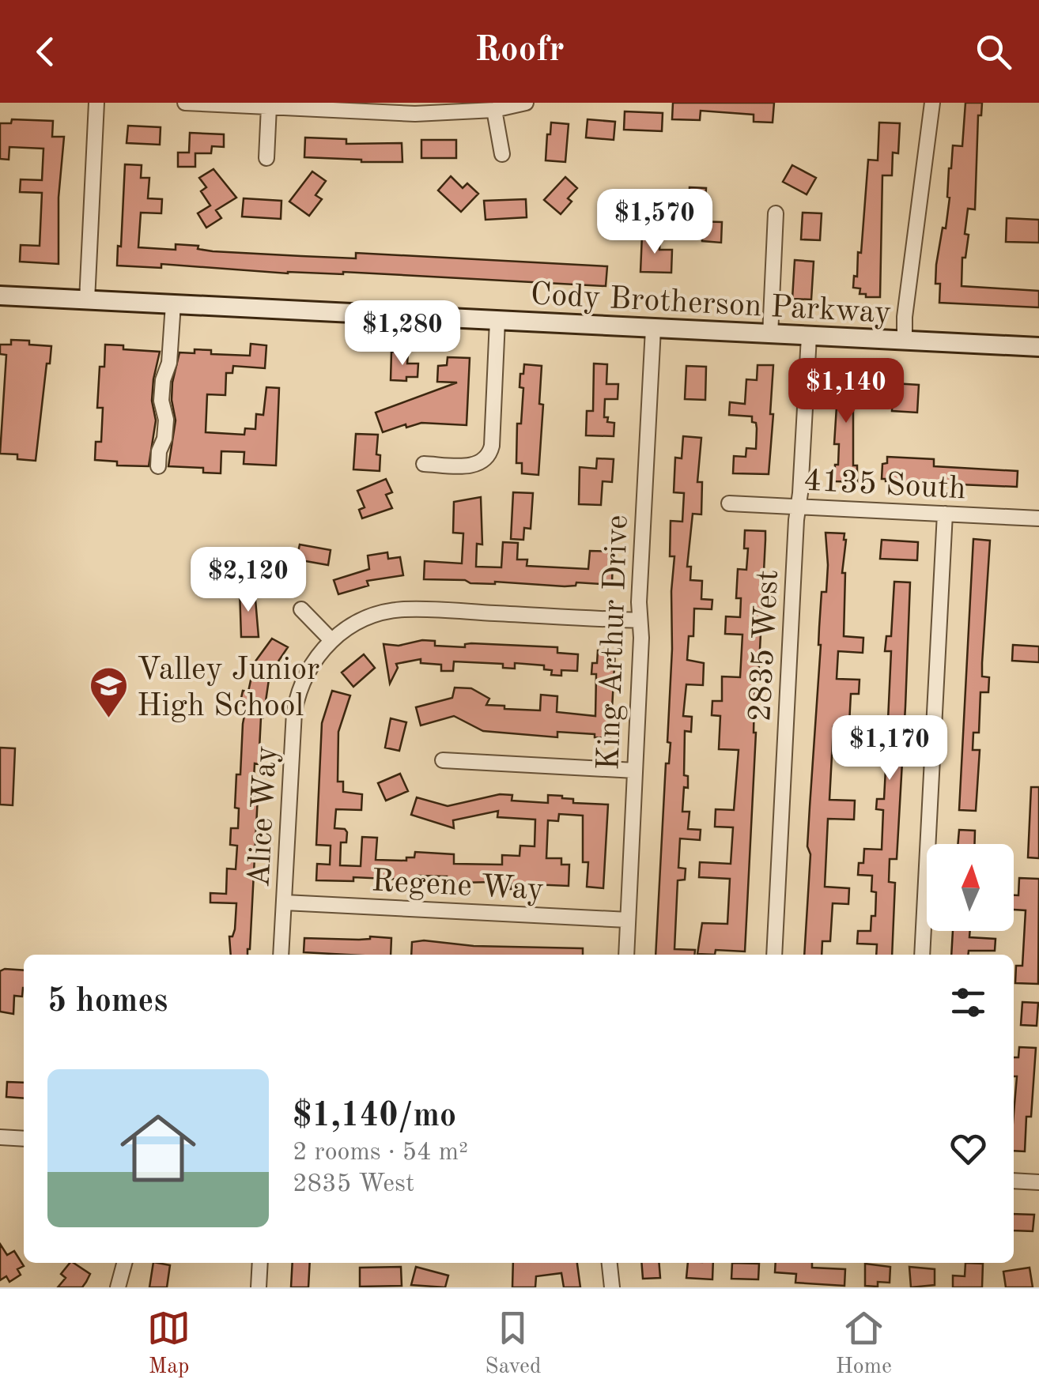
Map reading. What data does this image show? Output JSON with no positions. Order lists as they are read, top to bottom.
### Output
{
  "streets": {
    "main road": ["Cody Brotherson Parkway"],
    "street": [
      "4135 South",
      "King Arthur Drive",
      "2835 West",
      "Alice Way",
      "Regene Way"
    ]
  },
  "crossings": [
    ["Cody Brotherson Parkway", "King Arthur Drive"],
    ["Cody Brotherson Parkway", "2835 West"],
    ["4135 South", "2835 West"],
    ["King Arthur Drive", "Alice Way"],
    ["King Arthur Drive", "Regene Way"],
    ["Alice Way", "Regene Way"]
  ],
  "places": {
    "school or university": ["Valley Junior High School"]
  },
  "north": "top",
  "page": {
    "header": "Roofr",
    "price": [
      "$1,570",
      "$1,280",
      "$1,140",
      "$2,120",
      "$1,170"
    ],
    "heading": "5 homes",
    "list": [
      {
        "name": "$1,140/mo",
        "note": "2 rooms · 54 m² · 2835 West"
      }
    ],
    "tabs": ["Map", "Saved", "Home"]
  }
}
